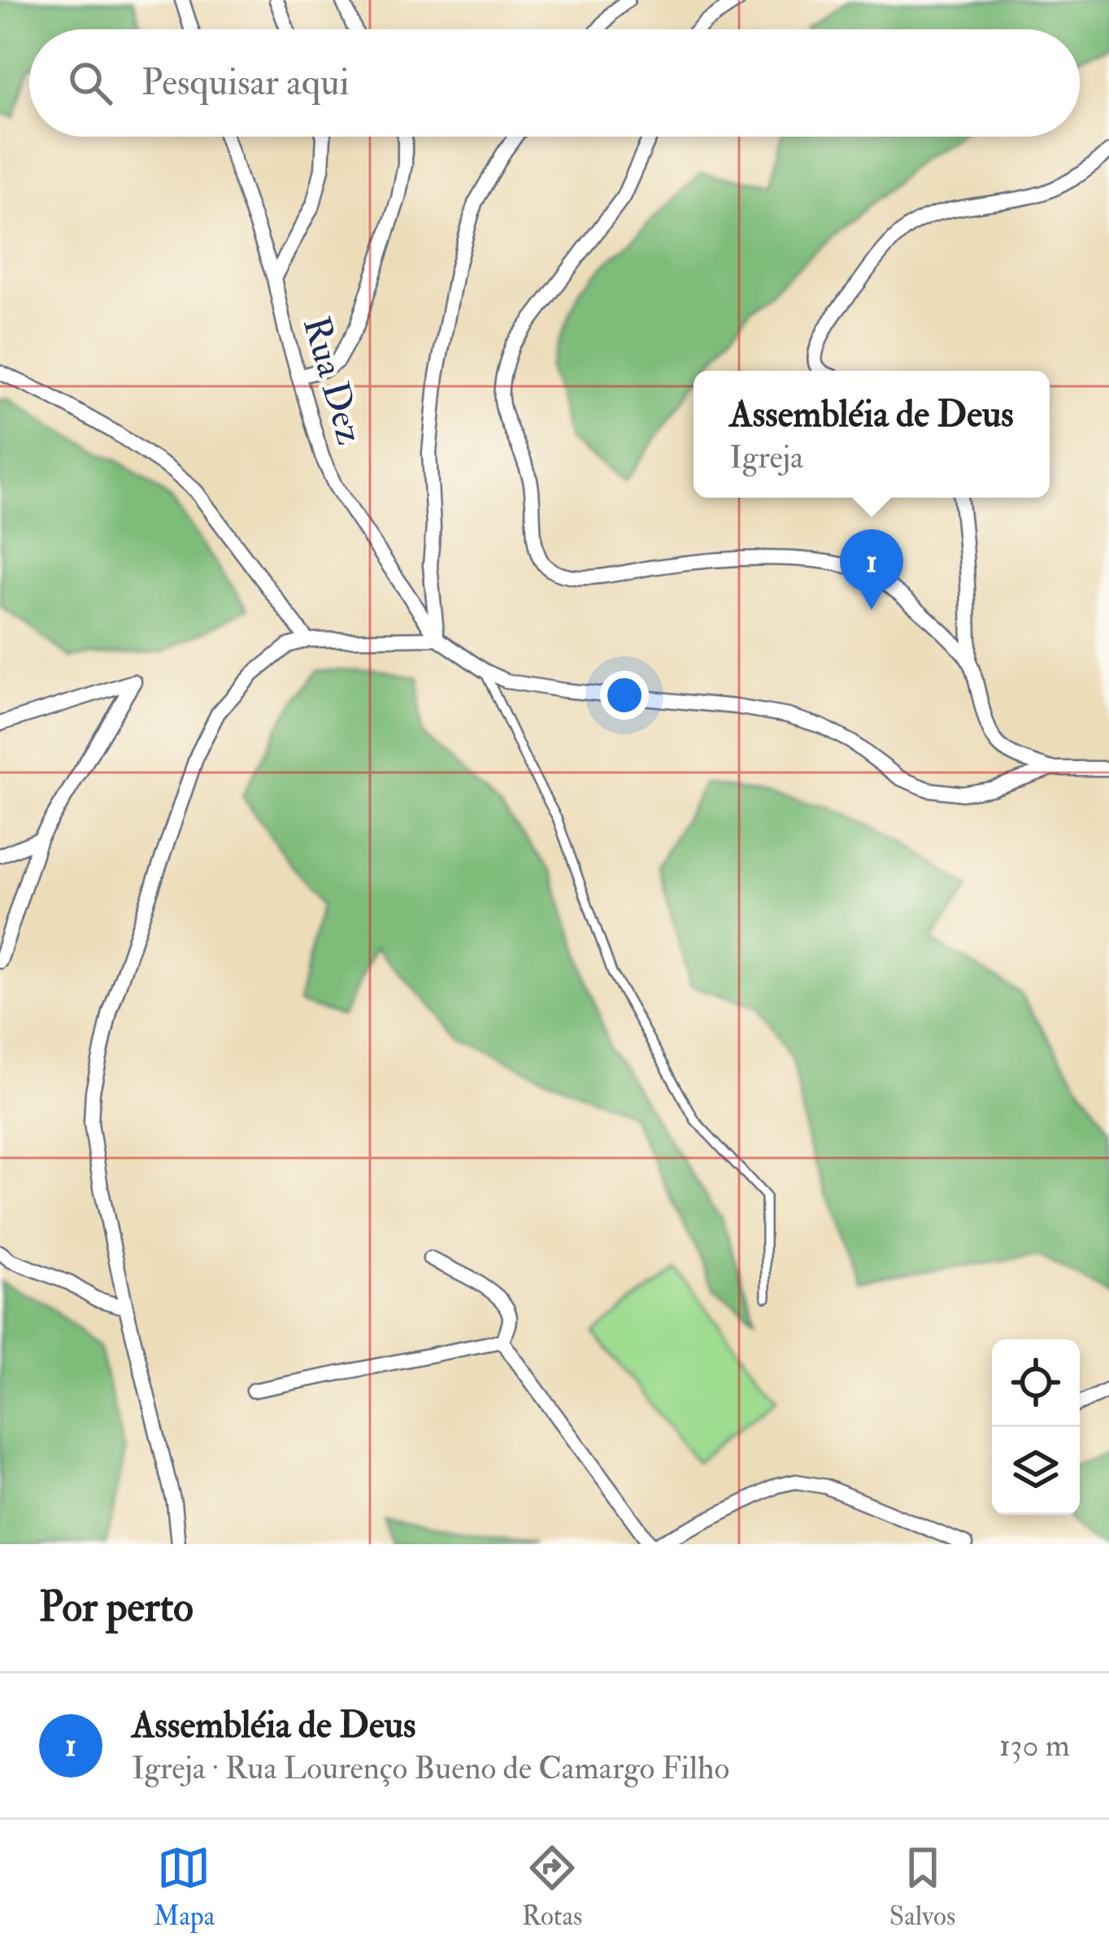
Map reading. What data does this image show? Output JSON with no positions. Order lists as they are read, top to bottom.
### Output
{
  "streets": {
    "street": ["Rua Dez"]
  },
  "page": {
    "search": "Pesquisar aqui",
    "popup": ["Assembléia de Deus", "Igreja"],
    "pins": "1",
    "heading": "Por perto",
    "list": [
      {
        "mark": "1",
        "name": "Assembléia de Deus",
        "note": "Igreja · Rua Lourenço Bueno de Camargo Filho",
        "value": "130 m"
      }
    ],
    "nav": ["Mapa", "Rotas", "Salvos"]
  }
}
